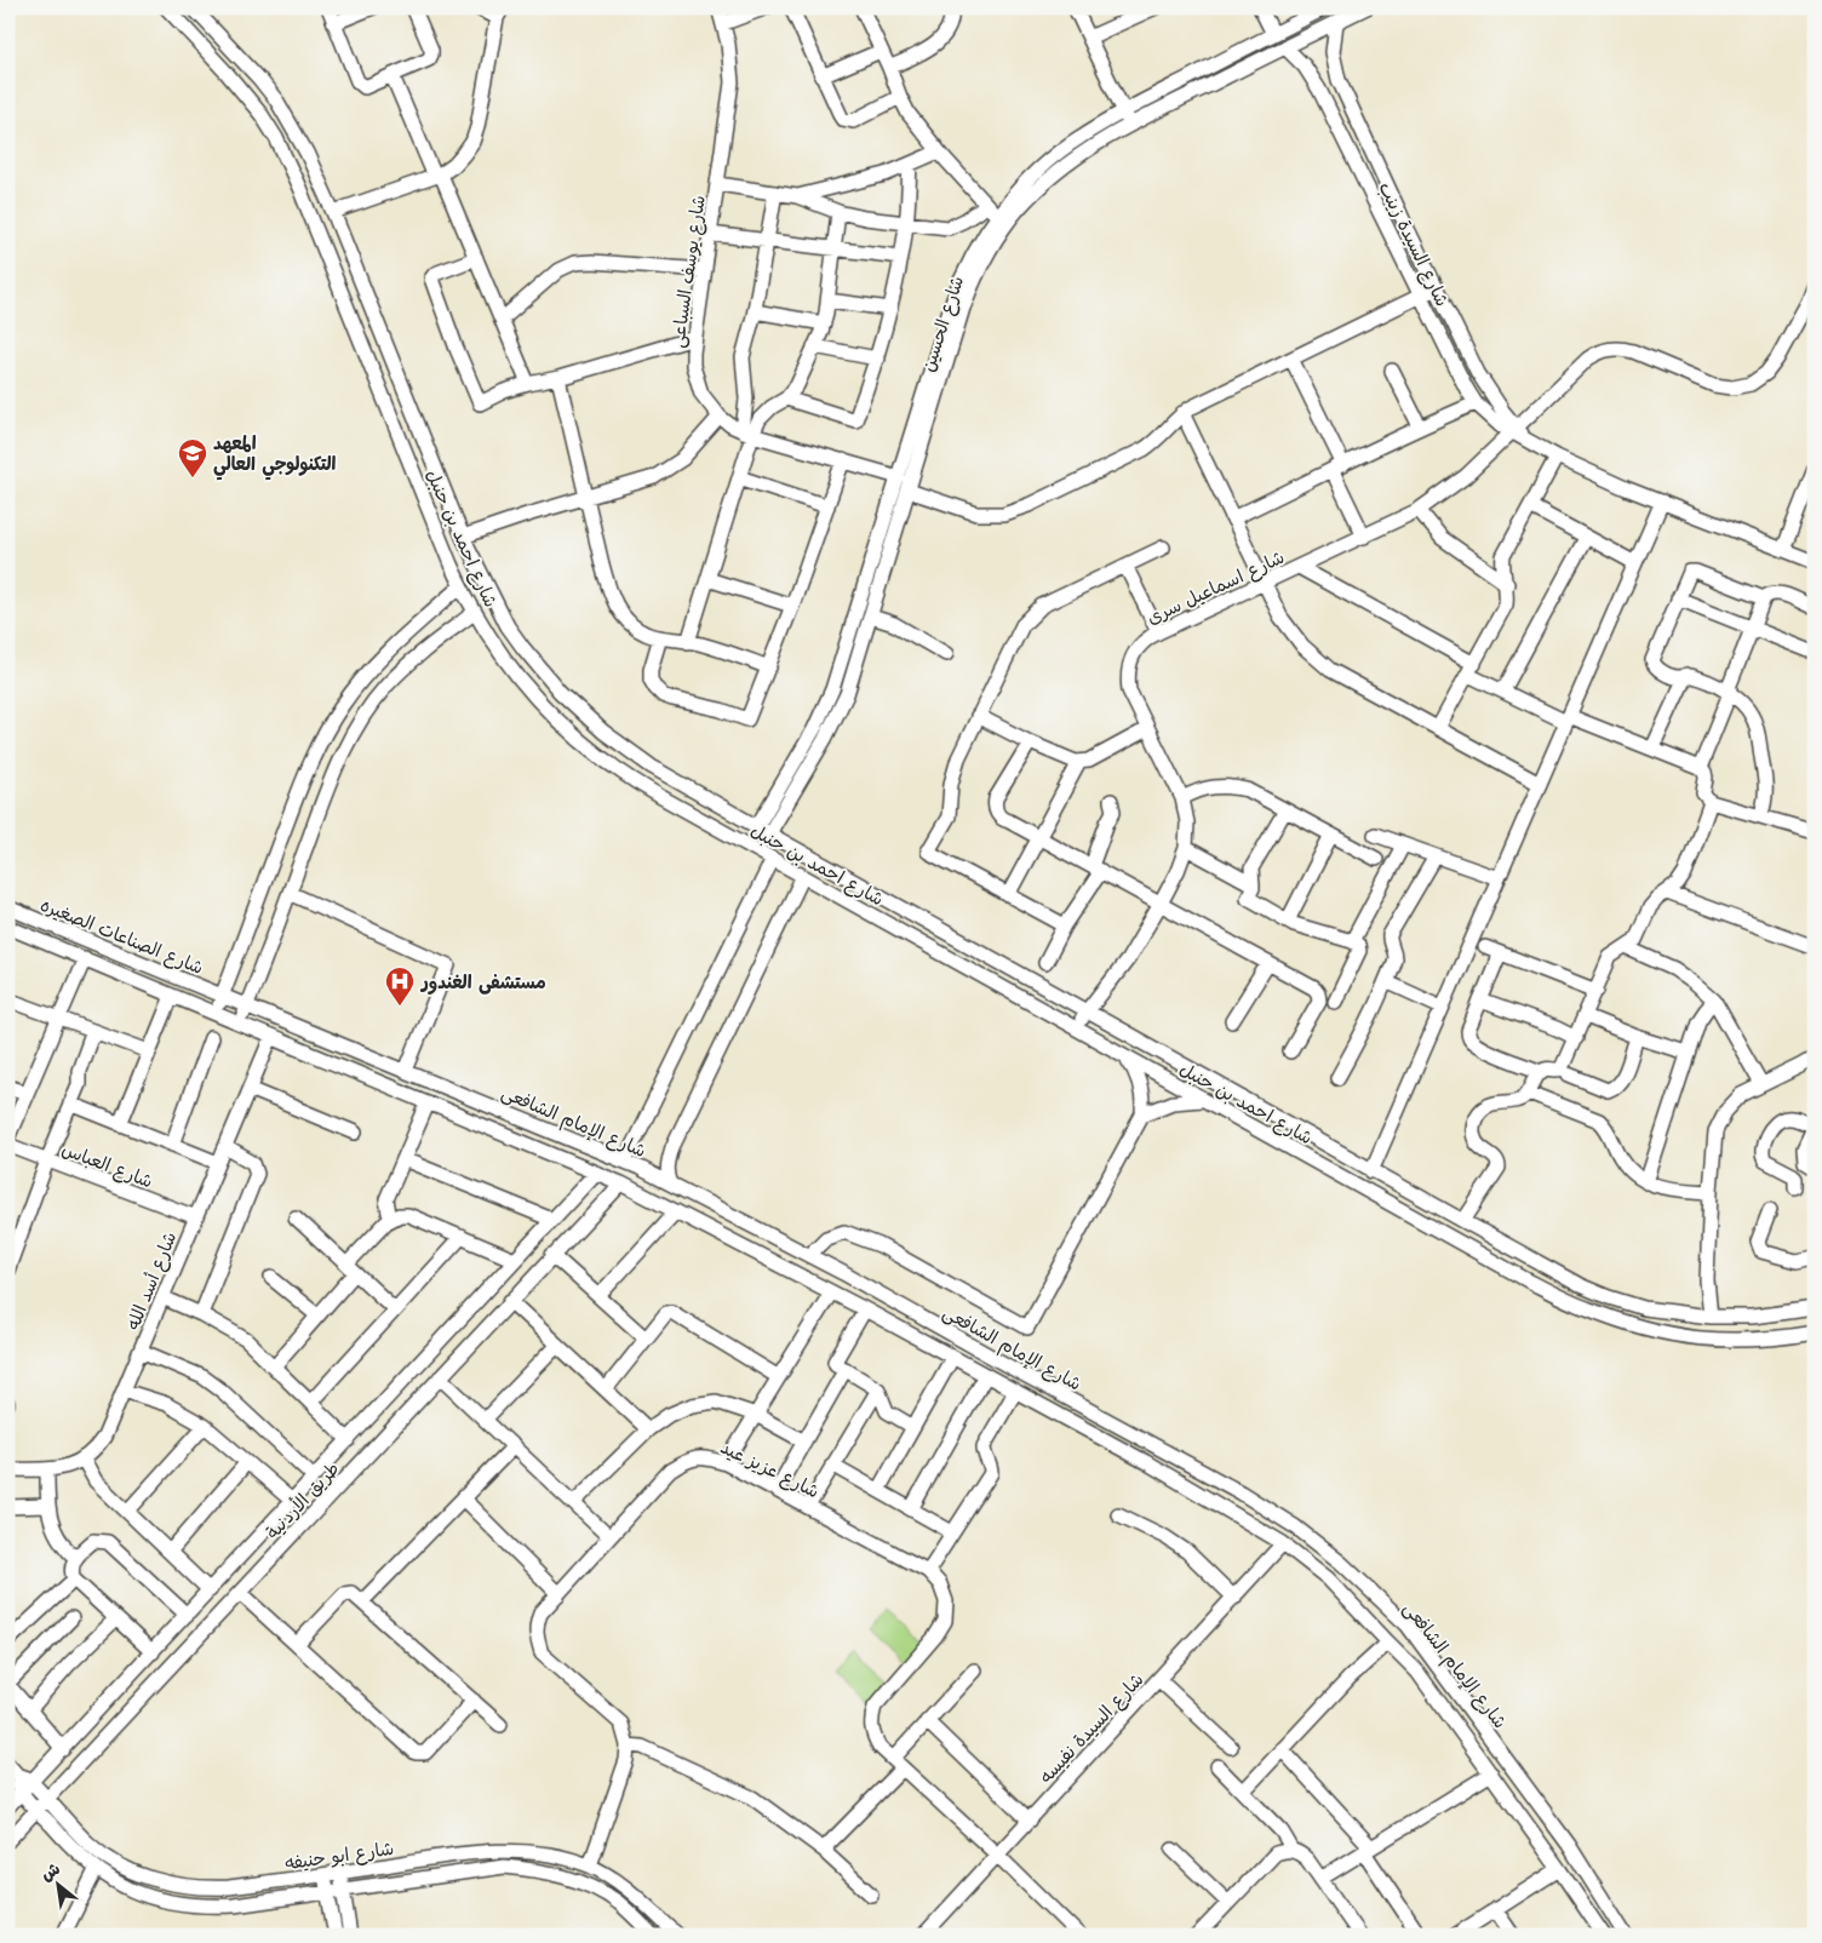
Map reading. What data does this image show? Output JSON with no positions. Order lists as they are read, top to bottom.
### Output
{
  "streets": {
    "street": [
      "شارع السيدة زينب",
      "شارع يوسف السباعى",
      "شارع الحسين",
      "شارع احمد بن حنبل",
      "شارع اسماعيل سرى",
      "شارع الصناعات الصغيره",
      "شارع الإمام الشافعى",
      "شارع العباس",
      "شارع أسد الله",
      "شارع عزيز عيد",
      "طريق الأردنية",
      "شارع السيدة نفيسه",
      "شارع ابو حنيفه"
    ]
  },
  "crossings": [
    ["شارع السيدة زينب", "شارع الحسين"],
    ["شارع السيدة زينب", "شارع اسماعيل سرى"],
    ["شارع يوسف السباعى", "شارع الحسين"],
    ["شارع الحسين", "شارع احمد بن حنبل"],
    ["شارع احمد بن حنبل", "شارع اسماعيل سرى"],
    ["شارع الصناعات الصغيره", "شارع الإمام الشافعى"],
    ["شارع الإمام الشافعى", "شارع أسد الله"],
    ["شارع الإمام الشافعى", "طريق الأردنية"],
    ["شارع الإمام الشافعى", "شارع السيدة نفيسه"],
    ["شارع العباس", "شارع أسد الله"],
    ["شارع عزيز عيد", "شارع السيدة نفيسه"],
    ["طريق الأردنية", "شارع ابو حنيفه"]
  ],
  "places": {
    "school or university": ["المعهد التكنولوجي العالي"],
    "hospital": ["مستشفى الغندور"]
  },
  "north": "top left"
}
